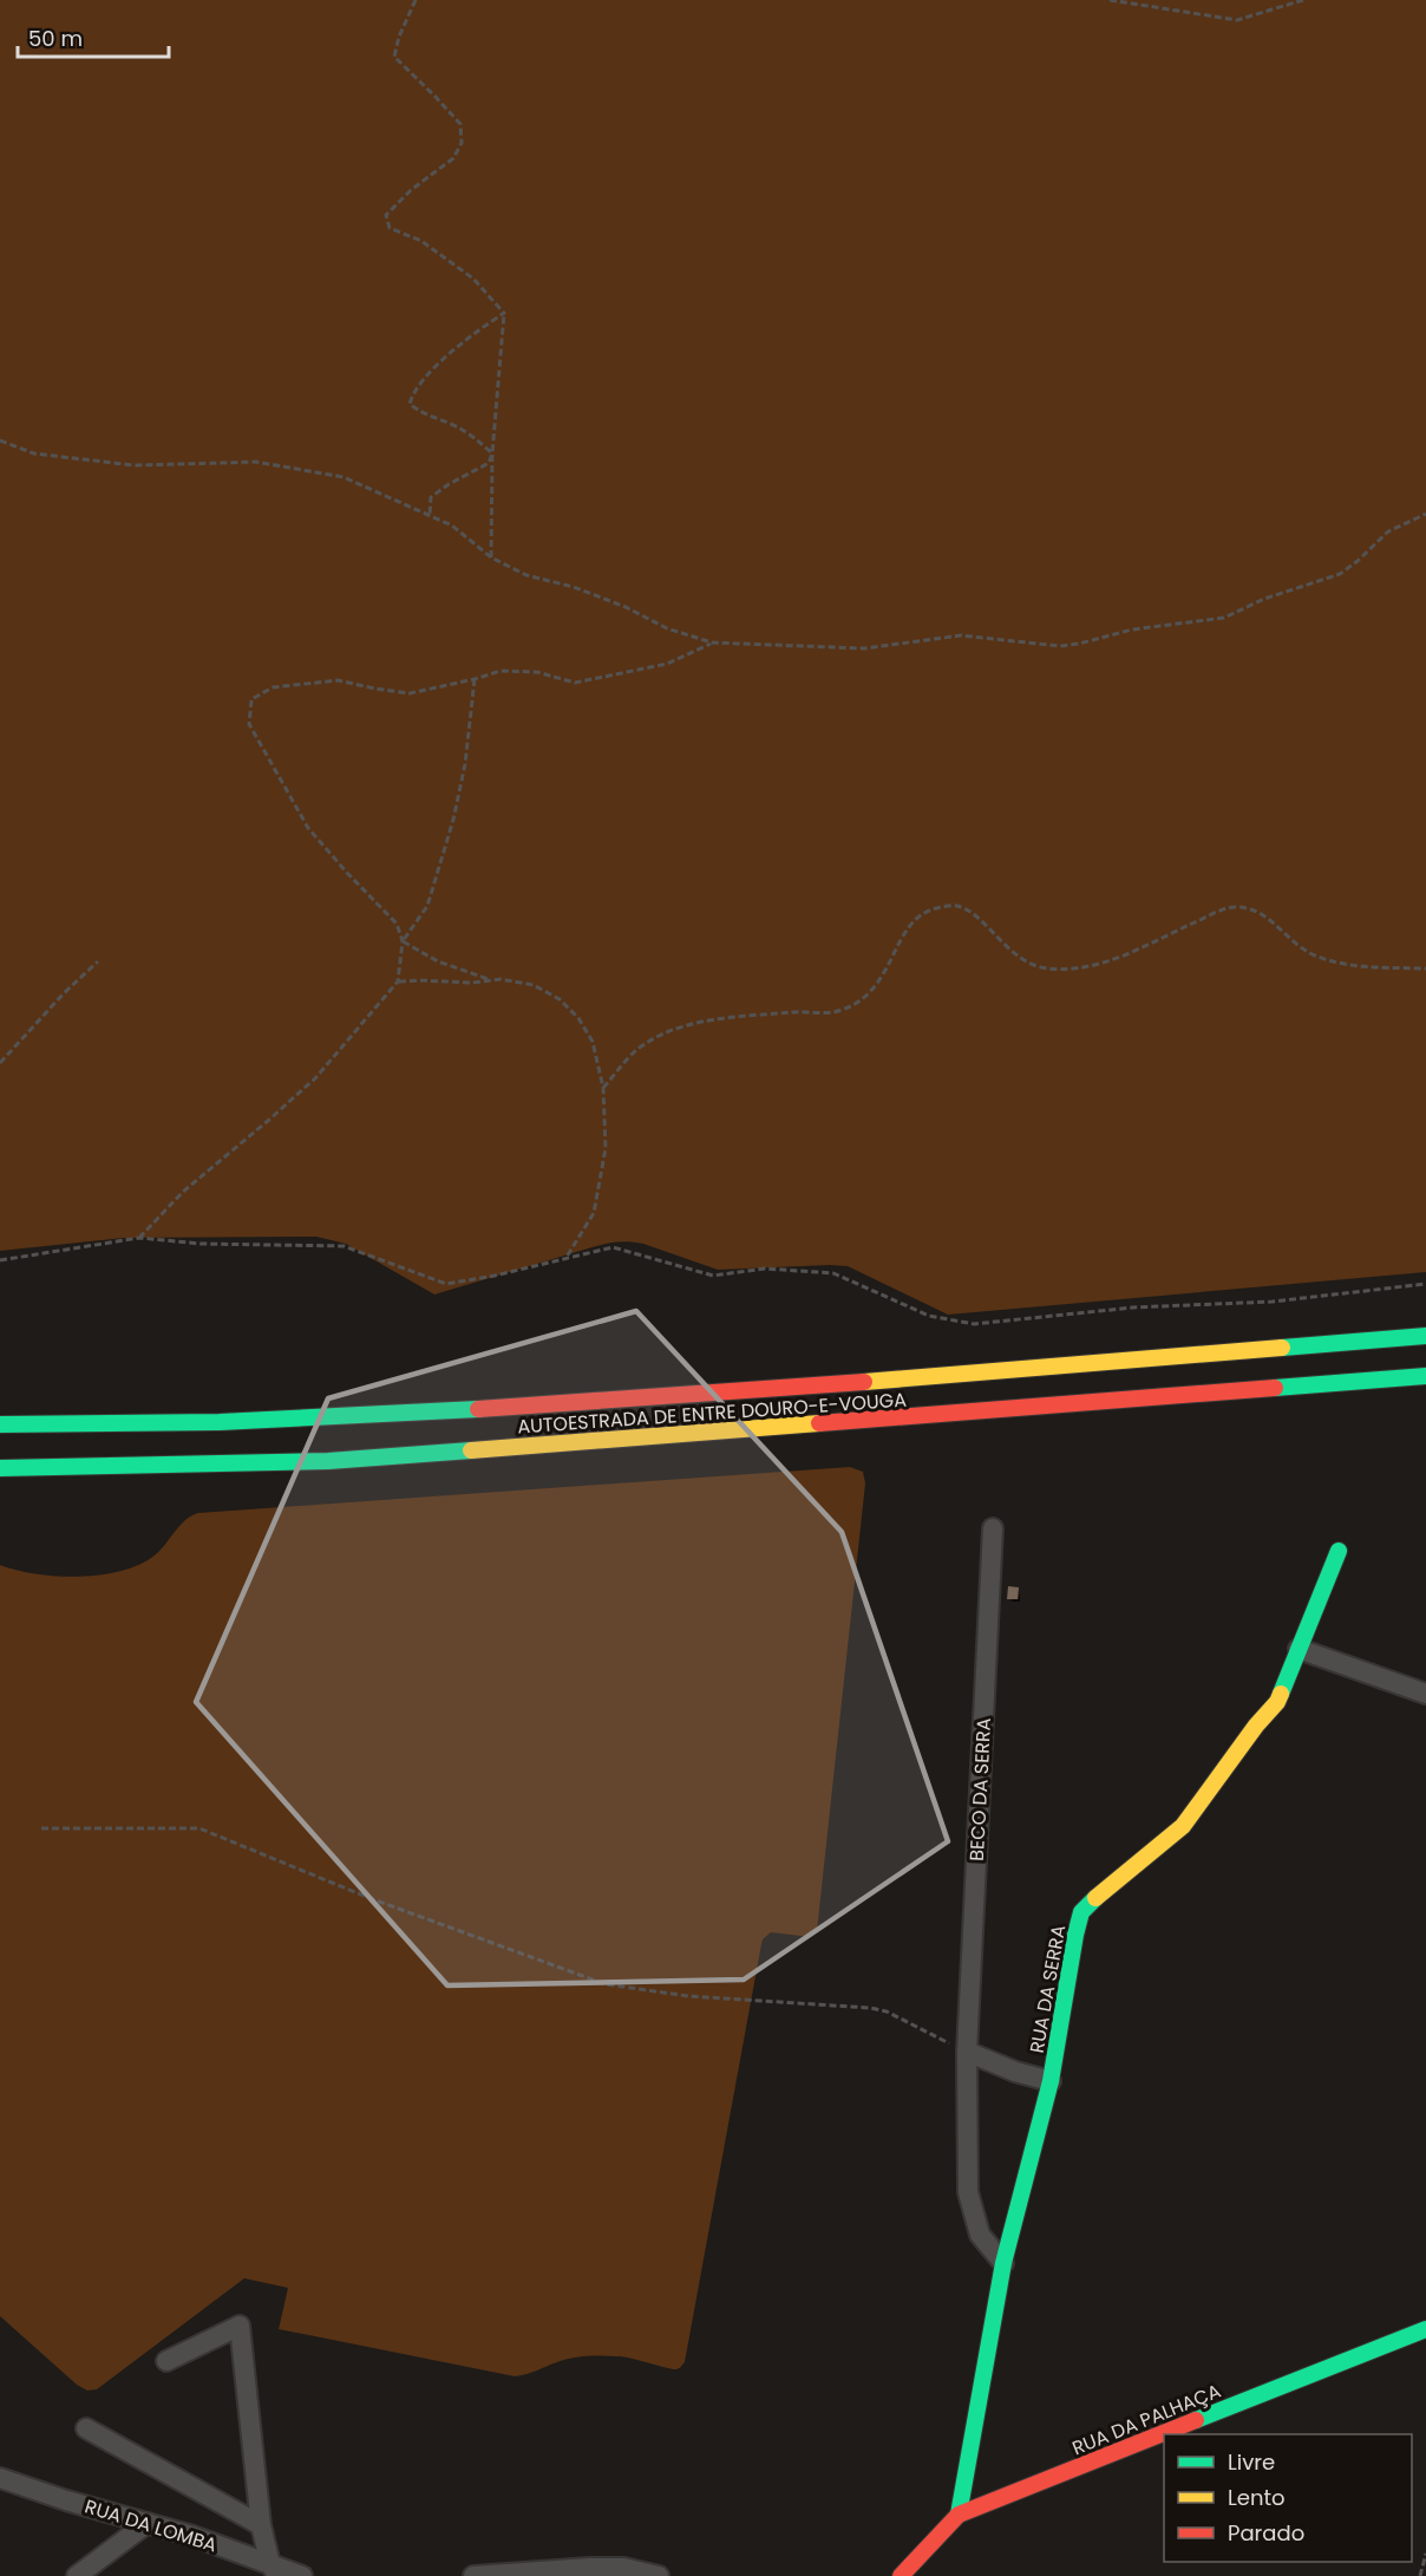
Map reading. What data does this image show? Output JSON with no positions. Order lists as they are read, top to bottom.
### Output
{
  "streets": {
    "main road": ["AUTOESTRADA DE ENTRE DOURO-E-VOUGA", "RUA DA SERRA", "RUA DA PALHAÇA"],
    "street": ["BECO DA SERRA", "RUA DA LOMBA"]
  },
  "crossings": [
    ["BECO DA SERRA", "RUA DA SERRA"],
    ["RUA DA SERRA", "RUA DA PALHAÇA"]
  ],
  "legend": ["Livre", "Lento", "Parado"],
  "scale_bar": "50 m"
}
